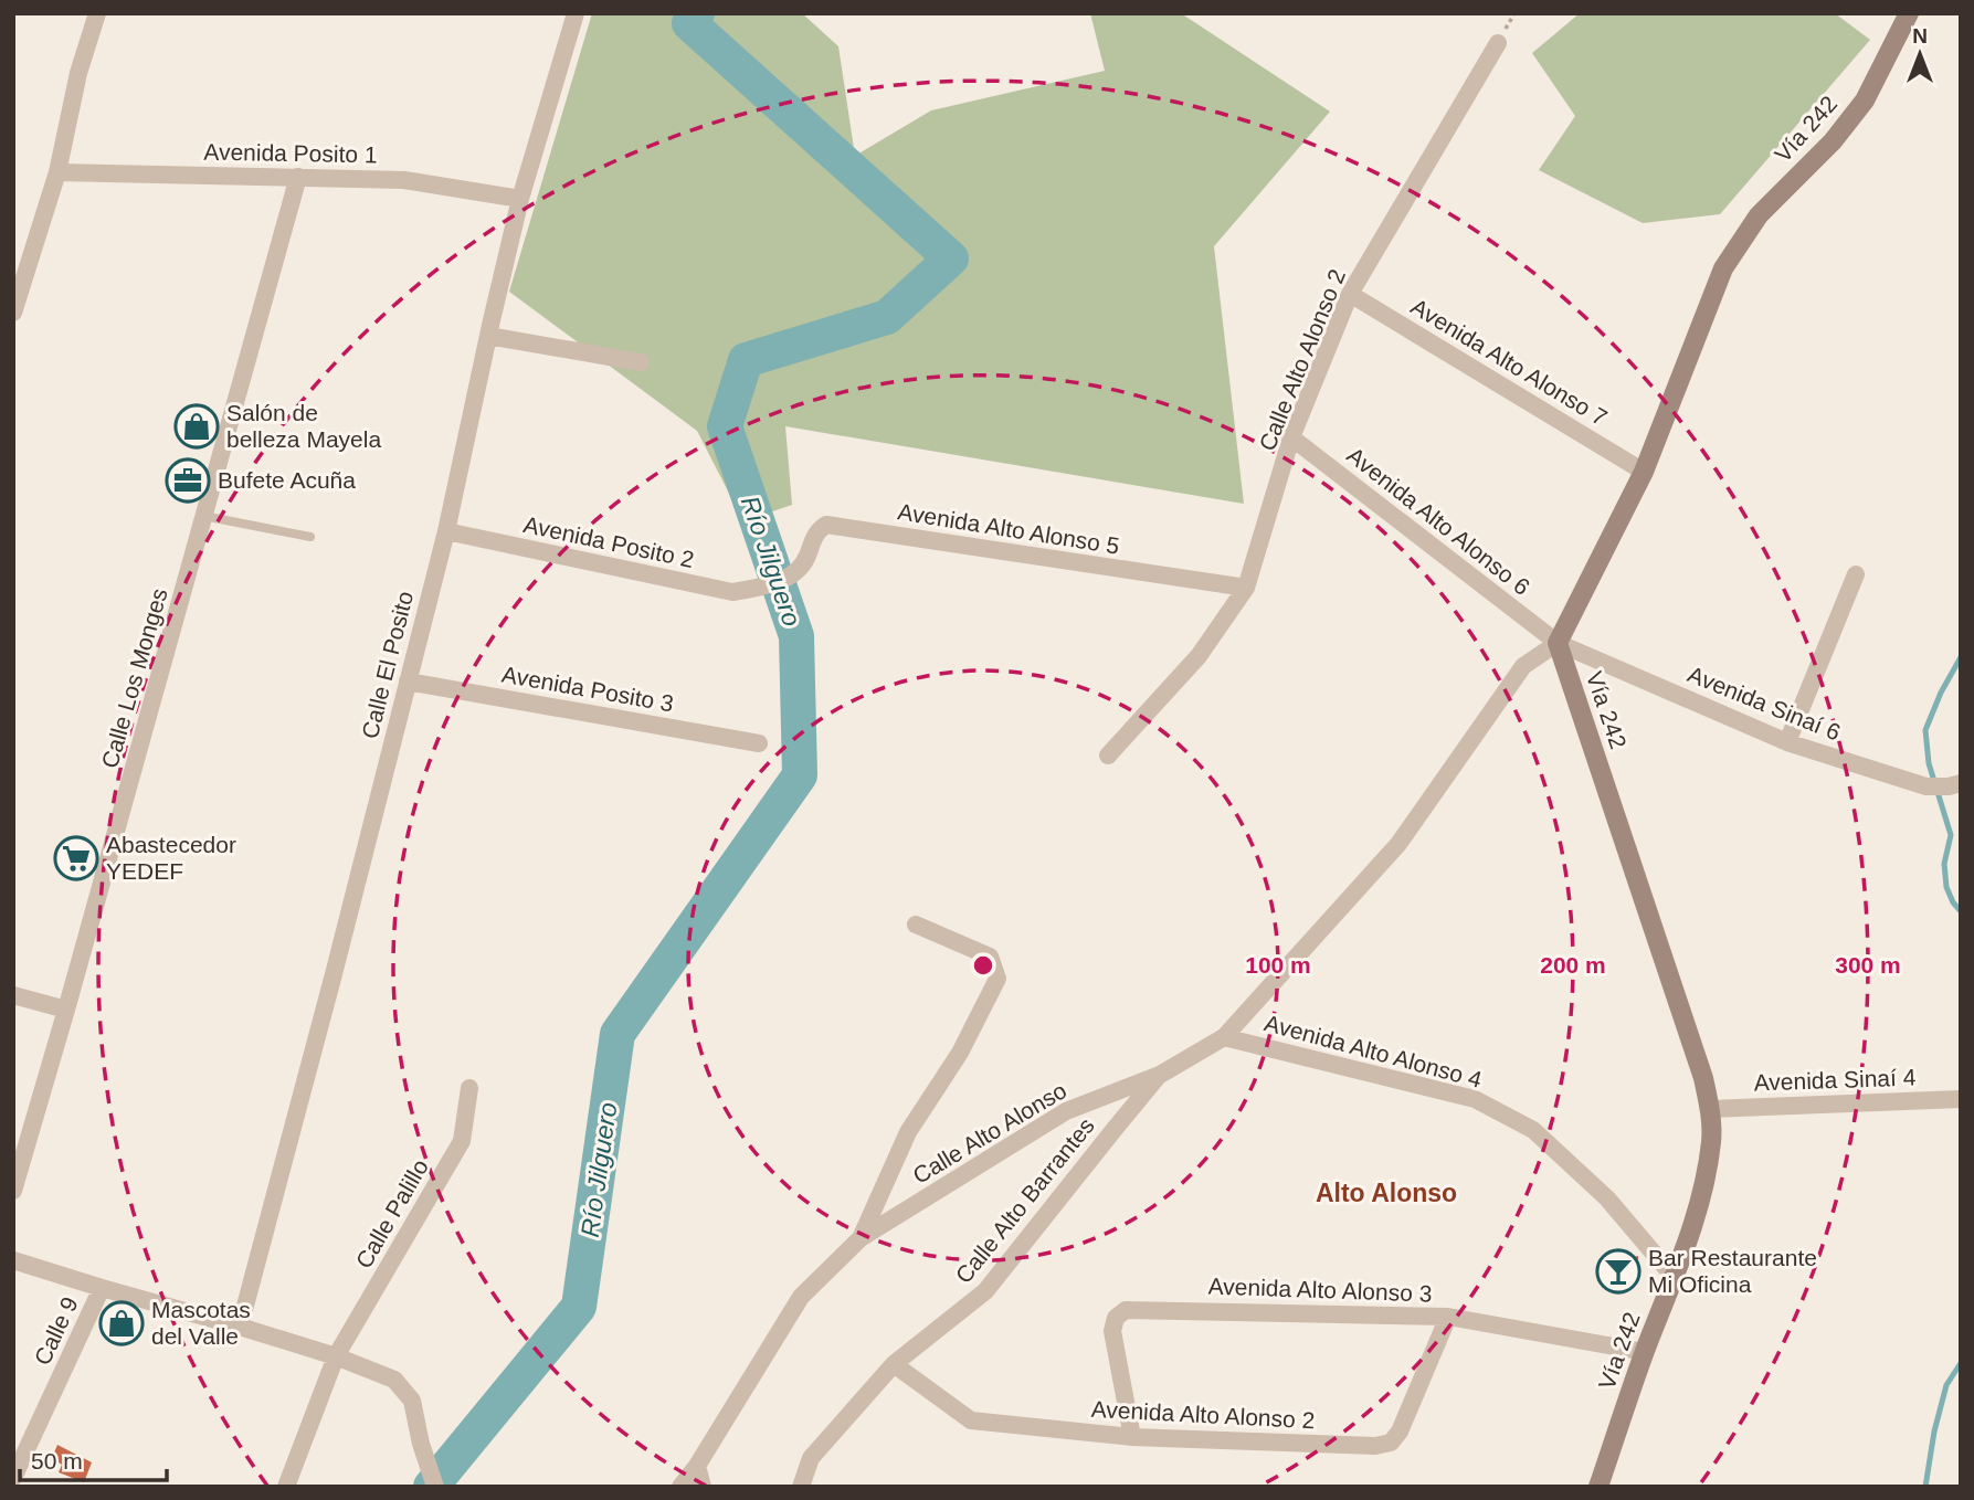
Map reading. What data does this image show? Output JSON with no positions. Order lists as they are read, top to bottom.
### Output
{
  "streets": {
    "main road": ["Vía 242"],
    "street": [
      "Avenida Posito 1",
      "Calle Alto Alonso 2",
      "Avenida Alto Alonso 7",
      "Avenida Alto Alonso 6",
      "Avenida Alto Alonso 5",
      "Avenida Posito 2",
      "Calle El Posito",
      "Calle Los Monges",
      "Avenida Posito 3",
      "Avenida Sinaí 6",
      "Avenida Alto Alonso 4",
      "Avenida Sinaí 4",
      "Calle Alto Alonso",
      "Calle Alto Barrantes",
      "Calle Palillo",
      "Avenida Alto Alonso 3",
      "Calle 9",
      "Avenida Alto Alonso 2"
    ]
  },
  "crossings": [
    ["Vía 242", "Avenida Alto Alonso 7"],
    ["Vía 242", "Avenida Alto Alonso 6"],
    ["Vía 242", "Avenida Sinaí 6"],
    ["Vía 242", "Avenida Alto Alonso 4"],
    ["Vía 242", "Avenida Sinaí 4"],
    ["Vía 242", "Calle Alto Alonso"],
    ["Vía 242", "Avenida Alto Alonso 3"],
    ["Avenida Posito 1", "Calle El Posito"],
    ["Avenida Posito 1", "Calle Los Monges"],
    ["Calle Alto Alonso 2", "Avenida Alto Alonso 7"],
    ["Calle Alto Alonso 2", "Avenida Alto Alonso 6"],
    ["Calle Alto Alonso 2", "Avenida Alto Alonso 5"],
    ["Avenida Alto Alonso 6", "Avenida Sinaí 6"],
    ["Avenida Alto Alonso 6", "Calle Alto Alonso"],
    ["Avenida Alto Alonso 5", "Avenida Posito 2"],
    ["Avenida Posito 2", "Calle El Posito"],
    ["Calle El Posito", "Avenida Posito 3"],
    ["Avenida Sinaí 6", "Calle Alto Alonso"],
    ["Avenida Alto Alonso 4", "Calle Alto Alonso"],
    ["Calle Alto Alonso", "Calle Alto Barrantes"],
    ["Calle Alto Barrantes", "Avenida Alto Alonso 2"],
    ["Avenida Alto Alonso 3", "Avenida Alto Alonso 2"]
  ],
  "districts": ["Alto Alonso"],
  "water": ["Río Jilguero"],
  "places": {
    "shop": ["Salón de belleza Mayela", "Mascotas del Valle"],
    "office": ["Bufete Acuña"],
    "supermarket": ["Abastecedor YEDEF"],
    "bar": ["Bar Restaurante Mi Oficina"]
  },
  "scale_bar": "50 m",
  "north": "top",
  "rings": ["100 m", "200 m", "300 m"]
}
